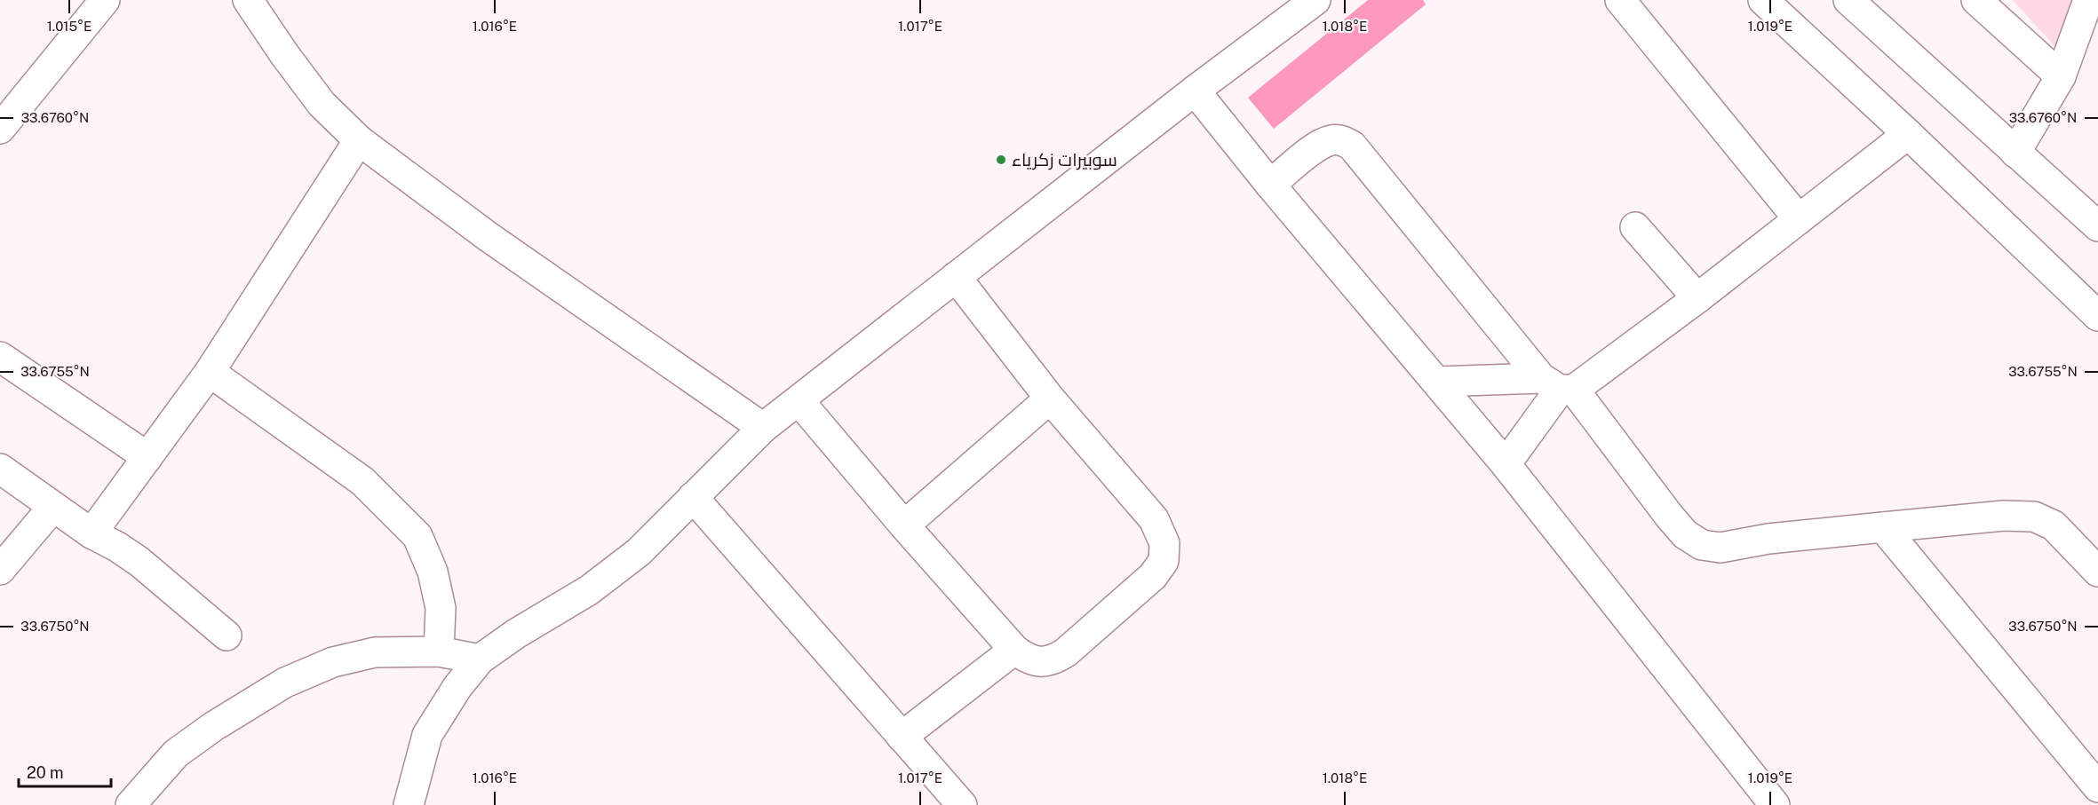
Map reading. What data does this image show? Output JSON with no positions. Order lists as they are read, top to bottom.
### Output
{
  "places": ["سوبيرات زكرياء"],
  "scale_bar": "20 m",
  "coordinates": [
    "1.015°E",
    "1.016°E",
    "1.017°E",
    "1.018°E",
    "1.019°E",
    "33.6760°N",
    "33.6755°N",
    "33.6750°N"
  ]
}
